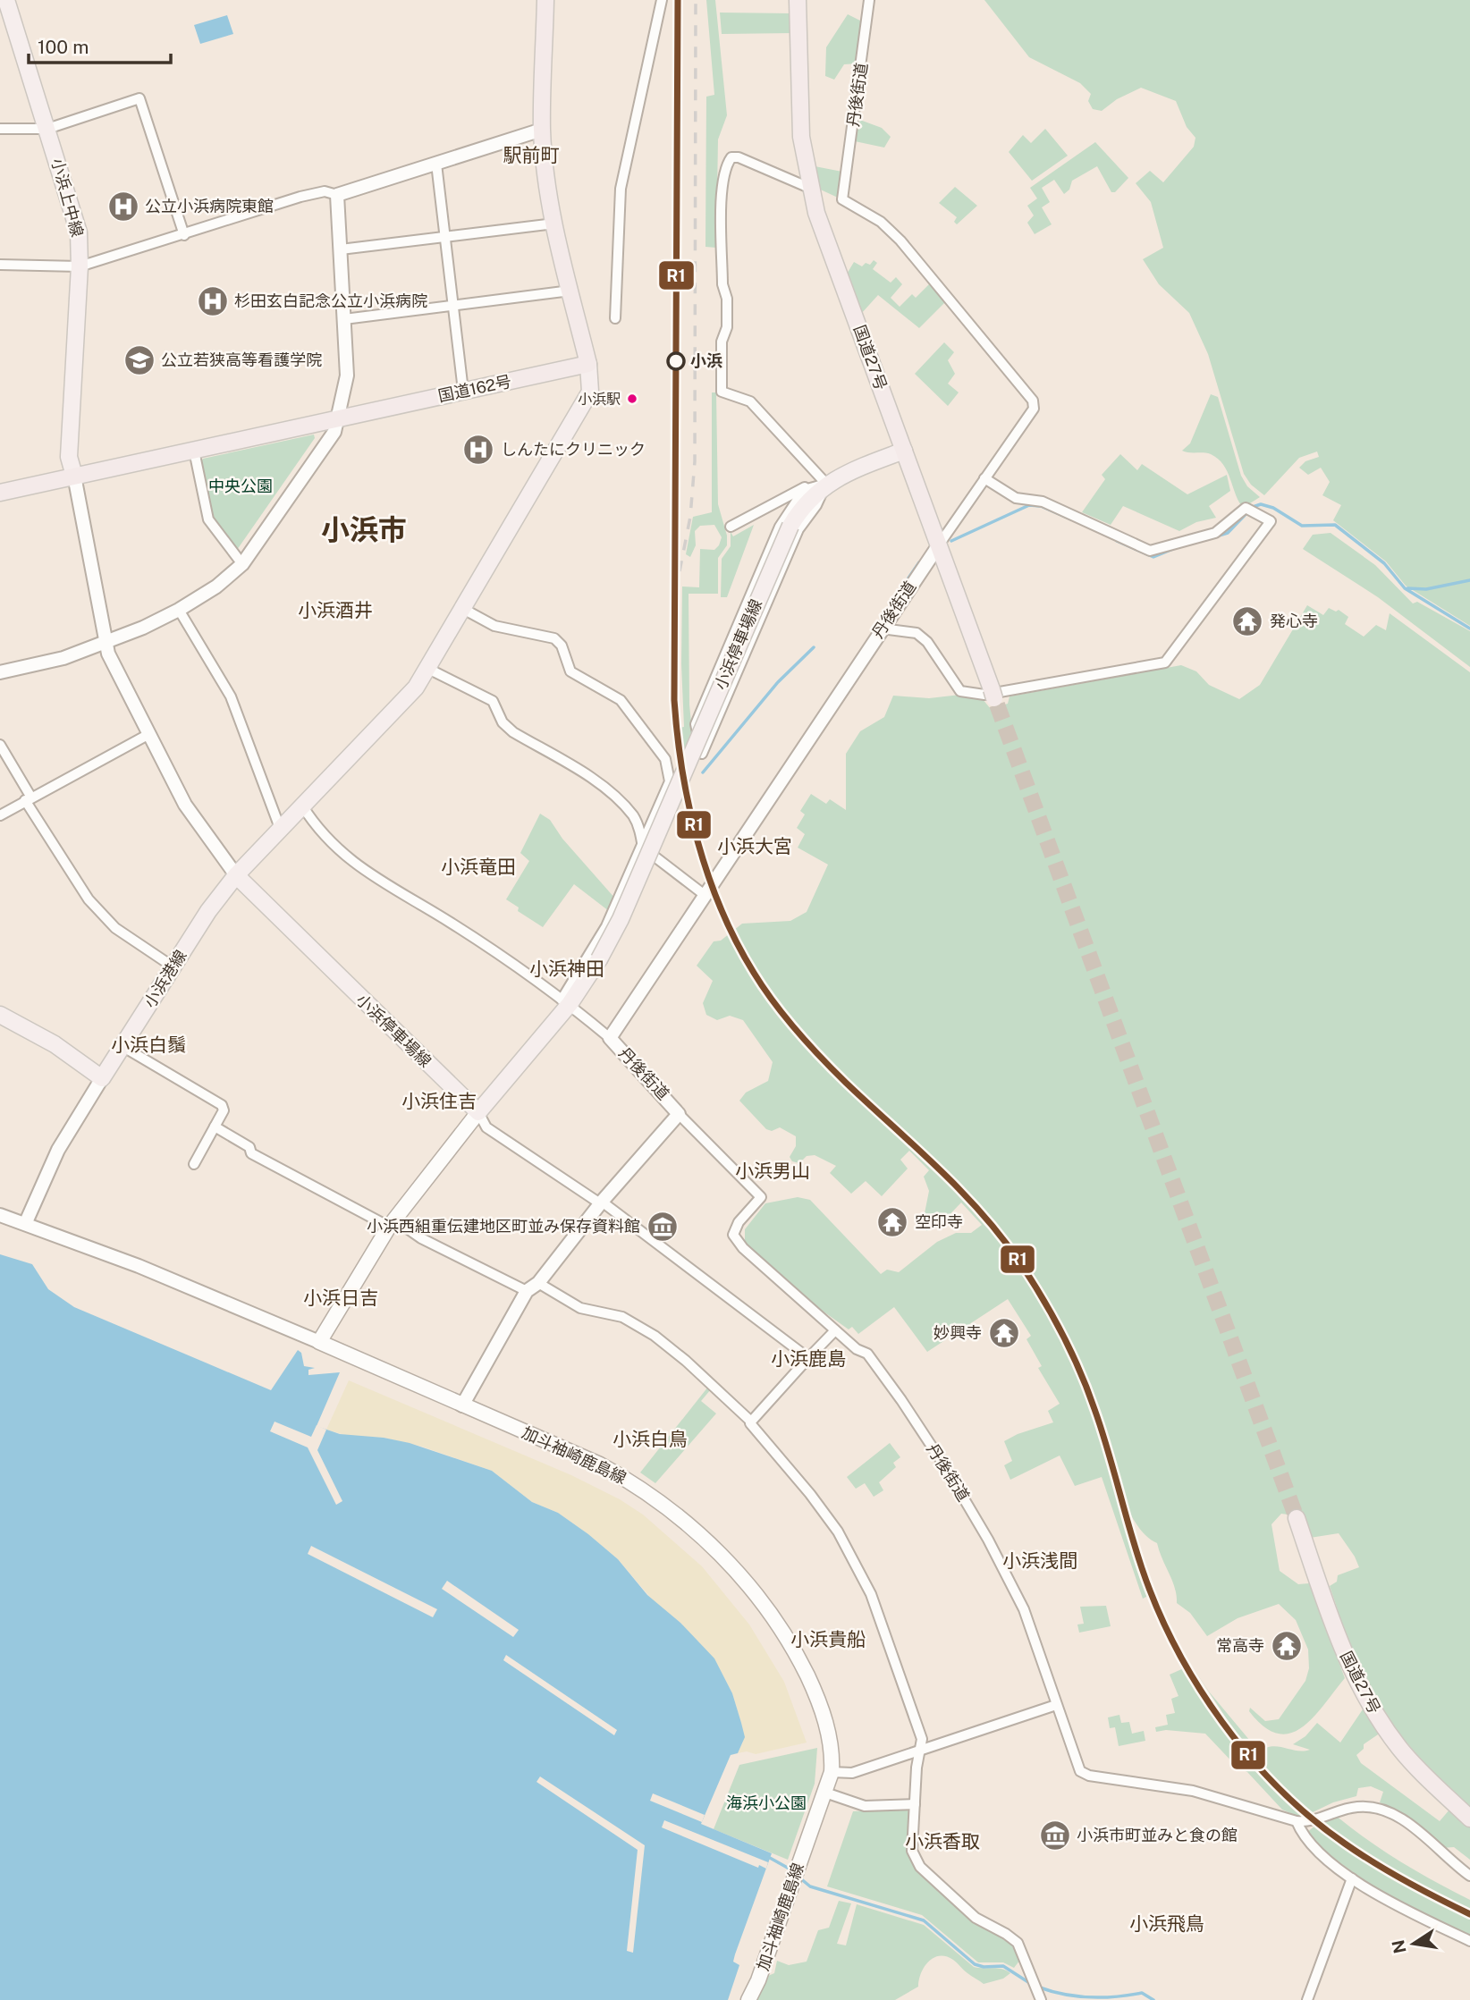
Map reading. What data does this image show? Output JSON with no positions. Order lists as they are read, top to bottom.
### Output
{
  "streets": {
    "highway": ["国道27号", "国道162号"],
    "main road": [
      "小浜上中線",
      "小浜停車場線",
      "小浜港線",
      "加斗袖崎鹿島線"
    ],
    "street": ["丹後街道"]
  },
  "crossings": [
    ["丹後街道", "国道27号"],
    ["小浜上中線", "国道162号"],
    ["国道27号", "小浜停車場線"],
    ["小浜停車場線", "小浜港線"]
  ],
  "districts": [
    "駅前町",
    "小浜市",
    "小浜酒井",
    "小浜大宮",
    "小浜竜田",
    "小浜神田",
    "小浜白鬚",
    "小浜住吉",
    "小浜男山",
    "小浜日吉",
    "小浜鹿島",
    "小浜白鳥",
    "小浜浅間",
    "小浜貴船",
    "小浜香取",
    "小浜飛鳥"
  ],
  "parks": ["中央公園", "海浜小公園"],
  "places": {
    "hospital": ["公立小浜病院東館", "杉田玄白記念公立小浜病院", "しんたにクリニック"],
    "school or university": ["公立若狭高等看護学院"],
    "other": ["小浜", "小浜駅"],
    "temple": [
      "発心寺",
      "空印寺",
      "妙興寺",
      "常高寺"
    ],
    "museum": ["小浜西組重伝建地区町並み保存資料館", "小浜市町並みと食の館"]
  },
  "lines": ["transit line R1"],
  "scale_bar": "100 m",
  "north": "left"
}
